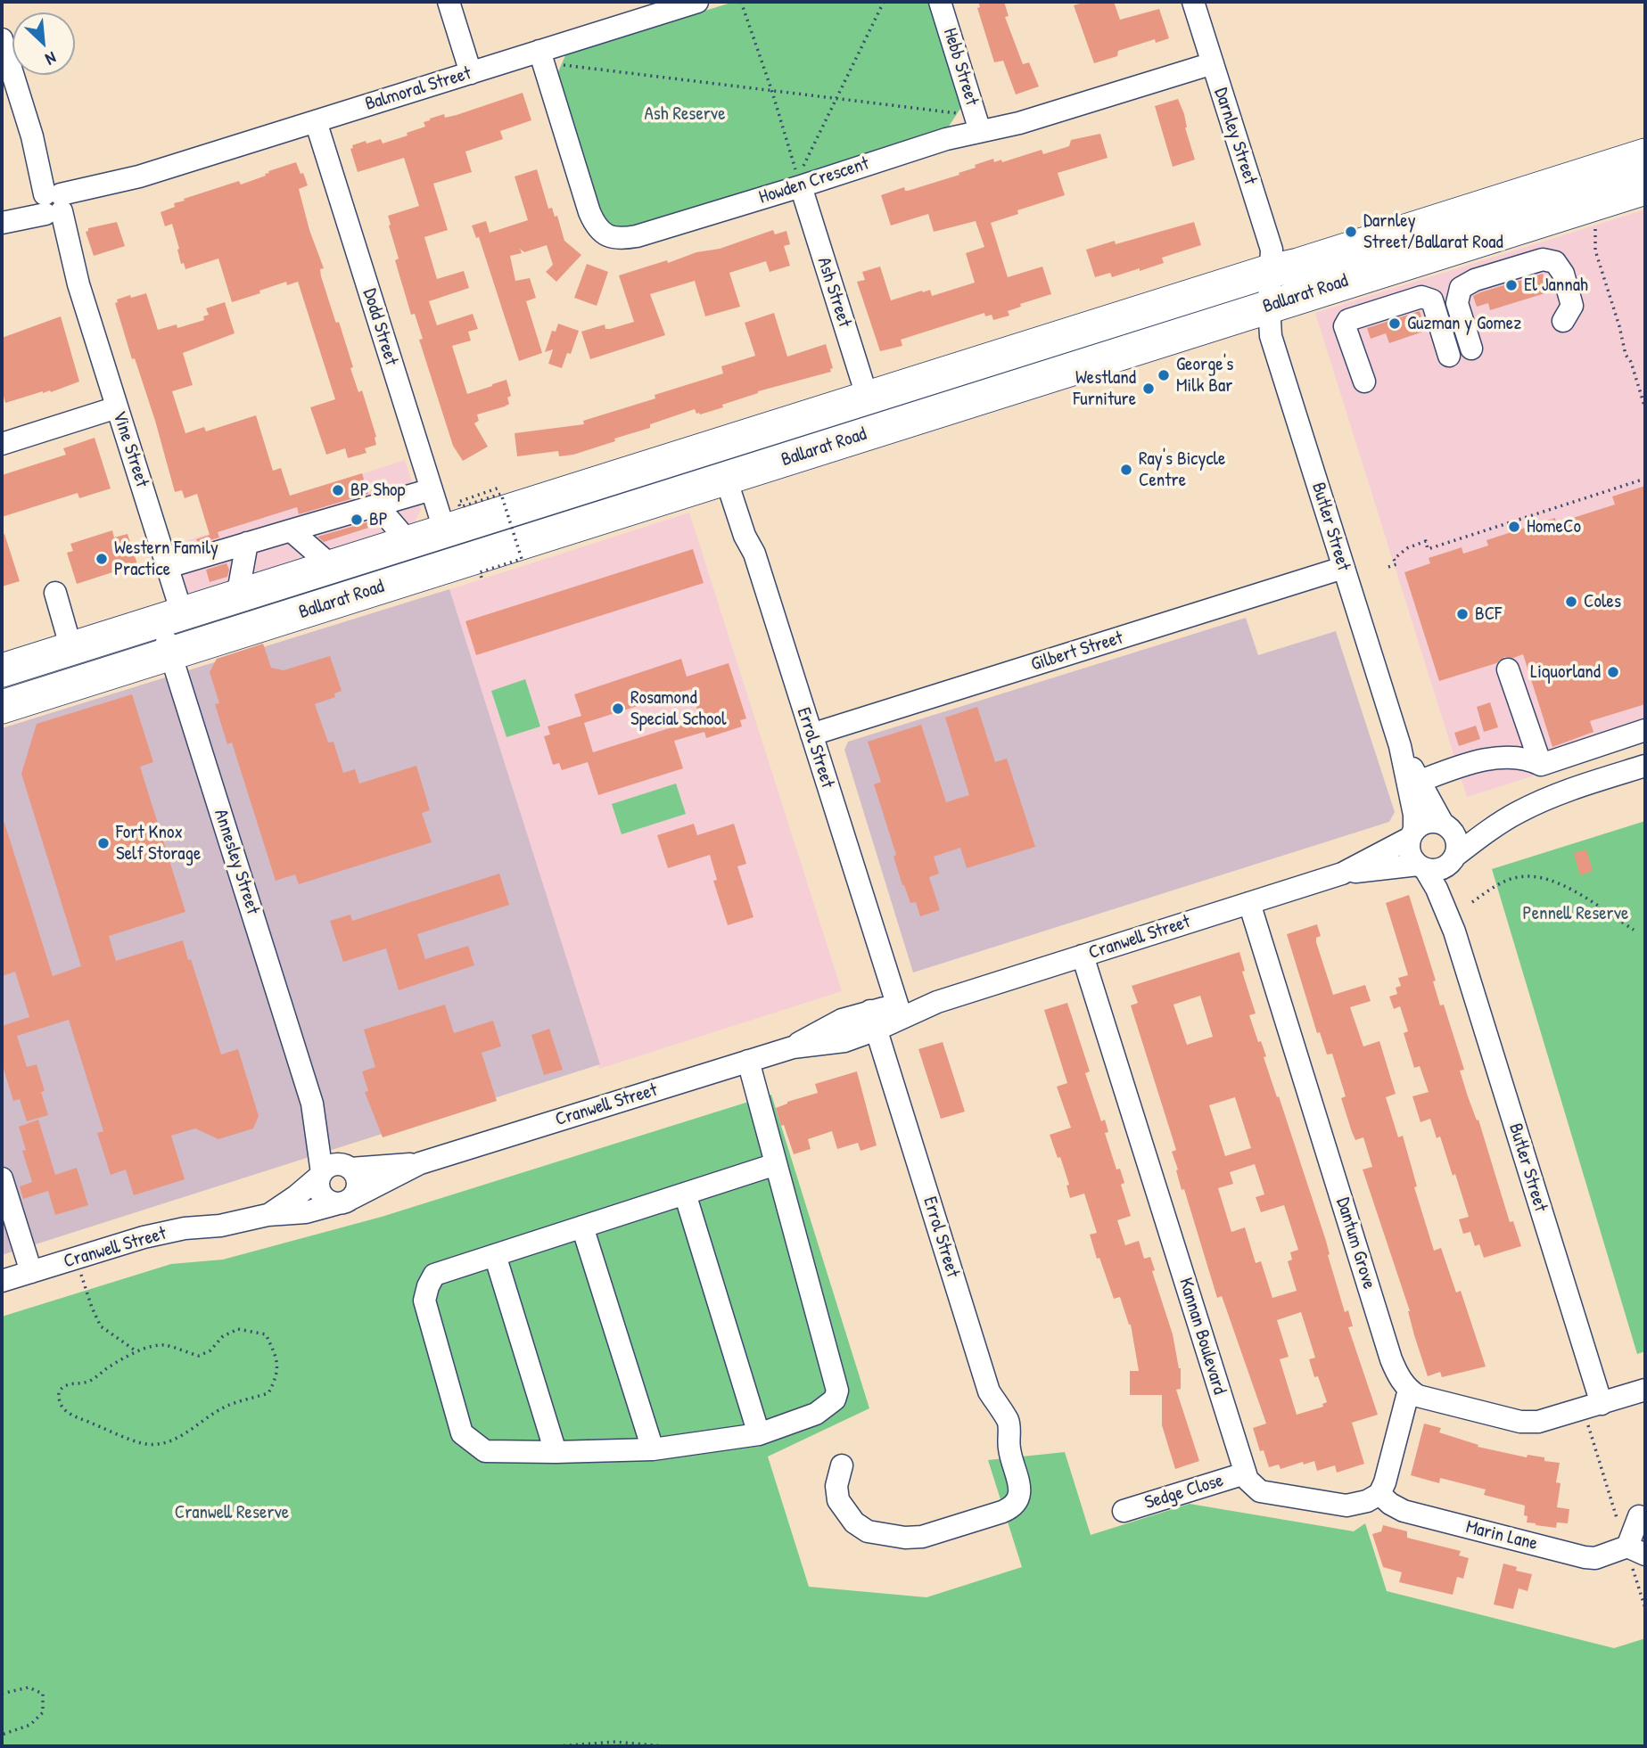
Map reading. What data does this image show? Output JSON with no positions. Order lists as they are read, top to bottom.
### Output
{
  "streets": {
    "highway": ["Ballarat Road"],
    "street": [
      "Hebb Street",
      "Balmoral Street",
      "Darnley Street",
      "Howden Crescent",
      "Ash Street",
      "Dodd Street",
      "Vine Street",
      "Butler Street",
      "Gilbert Street",
      "Errol Street",
      "Annesley Street",
      "Cranwell Street",
      "Dantum Grove",
      "Kannan Boulevard",
      "Sedge Close",
      "Marin Lane"
    ]
  },
  "crossings": [
    ["Hebb Street", "Howden Crescent"],
    ["Balmoral Street", "Howden Crescent"],
    ["Balmoral Street", "Dodd Street"],
    ["Balmoral Street", "Vine Street"],
    ["Darnley Street", "Howden Crescent"],
    ["Darnley Street", "Ballarat Road"],
    ["Darnley Street", "Butler Street"],
    ["Howden Crescent", "Ash Street"],
    ["Ash Street", "Ballarat Road"],
    ["Ballarat Road", "Dodd Street"],
    ["Ballarat Road", "Vine Street"],
    ["Ballarat Road", "Butler Street"],
    ["Ballarat Road", "Errol Street"],
    ["Ballarat Road", "Annesley Street"],
    ["Vine Street", "Annesley Street"],
    ["Butler Street", "Gilbert Street"],
    ["Butler Street", "Cranwell Street"],
    ["Gilbert Street", "Errol Street"],
    ["Errol Street", "Cranwell Street"],
    ["Annesley Street", "Cranwell Street"],
    ["Cranwell Street", "Dantum Grove"],
    ["Cranwell Street", "Kannan Boulevard"],
    ["Kannan Boulevard", "Sedge Close"]
  ],
  "parks": ["Ash Reserve", "Pennell Reserve", "Cranwell Reserve"],
  "places": [
    "Darnley Street/Ballarat Road",
    "El Jannah",
    "Guzman y Gomez",
    "George's Milk Bar",
    "Westland Furniture",
    "Ray's Bicycle Centre",
    "BP Shop",
    "BP",
    "HomeCo",
    "Western Family Practice",
    "Coles",
    "BCF",
    "Liquorland",
    "Rosamond Special School",
    "Fort Knox Self Storage"
  ],
  "north": "bottom right"
}
